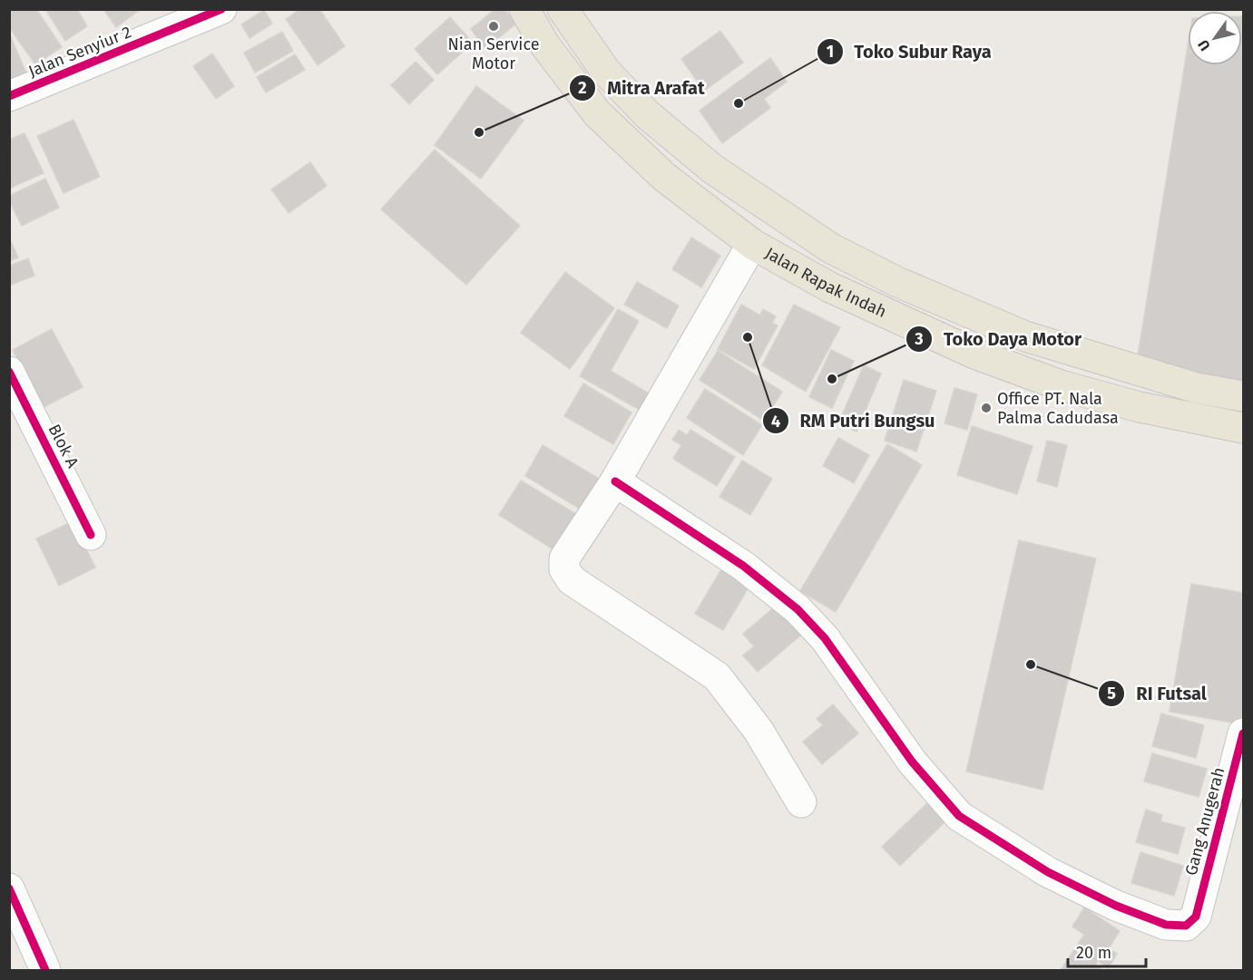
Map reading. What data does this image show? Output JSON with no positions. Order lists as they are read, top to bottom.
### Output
{
  "streets": {
    "main road": ["Jalan Rapak Indah"],
    "street": ["Jalan Senyiur 2", "Blok A", "Gang Anugerah"]
  },
  "places": [
    "Nian Service Motor",
    "Toko Subur Raya",
    "Mitra Arafat",
    "RM Putri Bungsu",
    "Toko Daya Motor",
    "Office PT. Nala Palma Cadudasa",
    "RI Futsal"
  ],
  "scale_bar": "20 m",
  "north": "bottom left"
}
